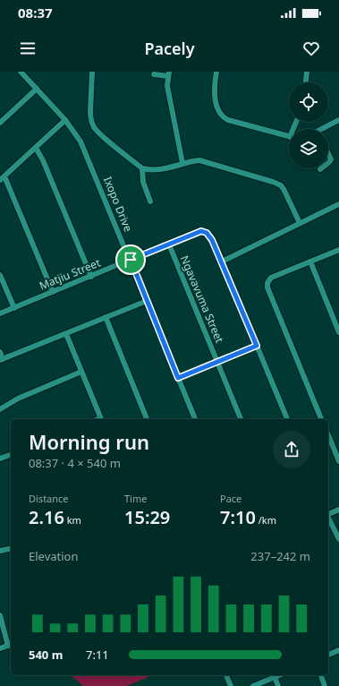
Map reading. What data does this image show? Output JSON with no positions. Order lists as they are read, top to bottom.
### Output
{
  "streets": {
    "street": ["Ixopo Drive", "Matjiu Street", "Ngavavuma Street"]
  },
  "crossings": [
    ["Ixopo Drive", "Matjiu Street"],
    ["Matjiu Street", "Ngavavuma Street"]
  ],
  "page": {
    "status": "08:37",
    "header": "Pacely",
    "heading": ["Morning run", "08:37 · 4 × 540 m"],
    "stats": [
      ["Distance", "2.16 km"],
      ["Time", "15:29"],
      ["Pace", "7:10 /km"]
    ],
    "chart": ["Elevation", "237–242 m"],
    "list": [
      {
        "name": "540 m",
        "note": "7:11"
      }
    ]
  }
}
